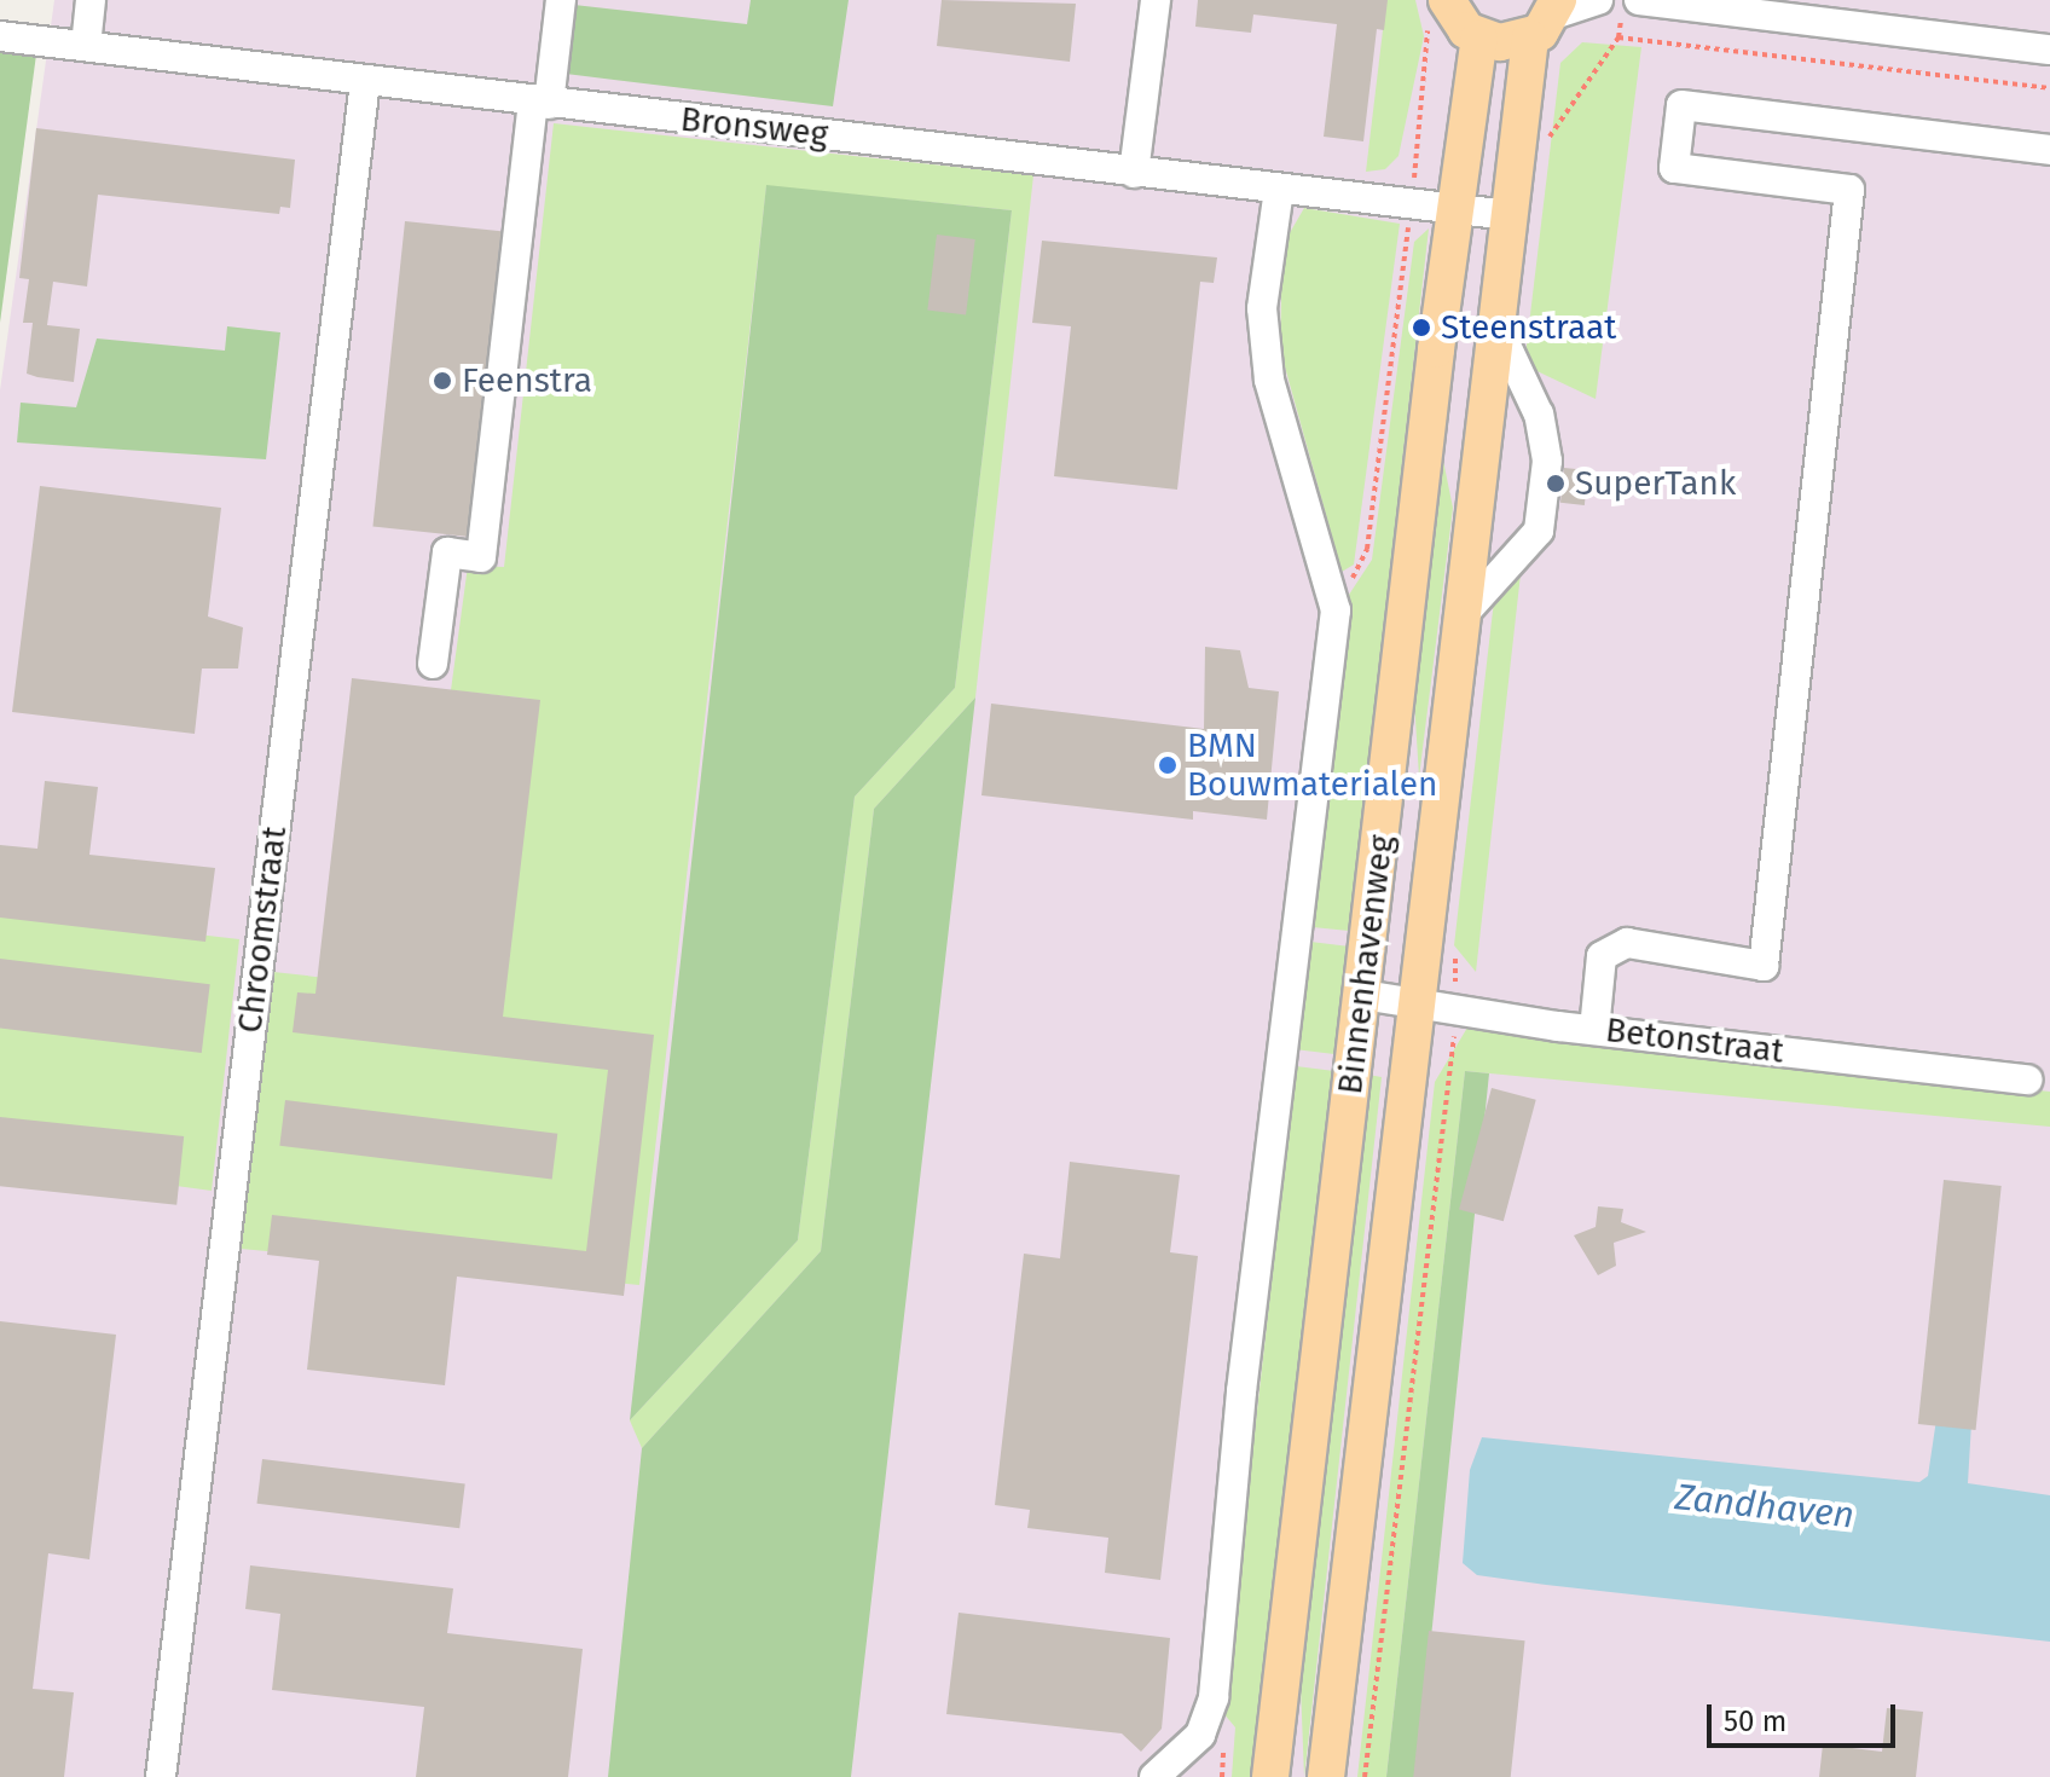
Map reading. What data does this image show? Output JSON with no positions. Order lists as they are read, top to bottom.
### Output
{
  "streets": {
    "main road": ["Binnenhavenweg"],
    "street": ["Bronsweg", "Chroomstraat", "Betonstraat"]
  },
  "crossings": [
    ["Bronsweg", "Chroomstraat"],
    ["Bronsweg", "Binnenhavenweg"],
    ["Binnenhavenweg", "Betonstraat"]
  ],
  "water": ["Zandhaven"],
  "places": [
    "Steenstraat",
    "Feenstra",
    "SuperTank",
    "BMN Bouwmaterialen"
  ],
  "scale_bar": "50 m"
}
